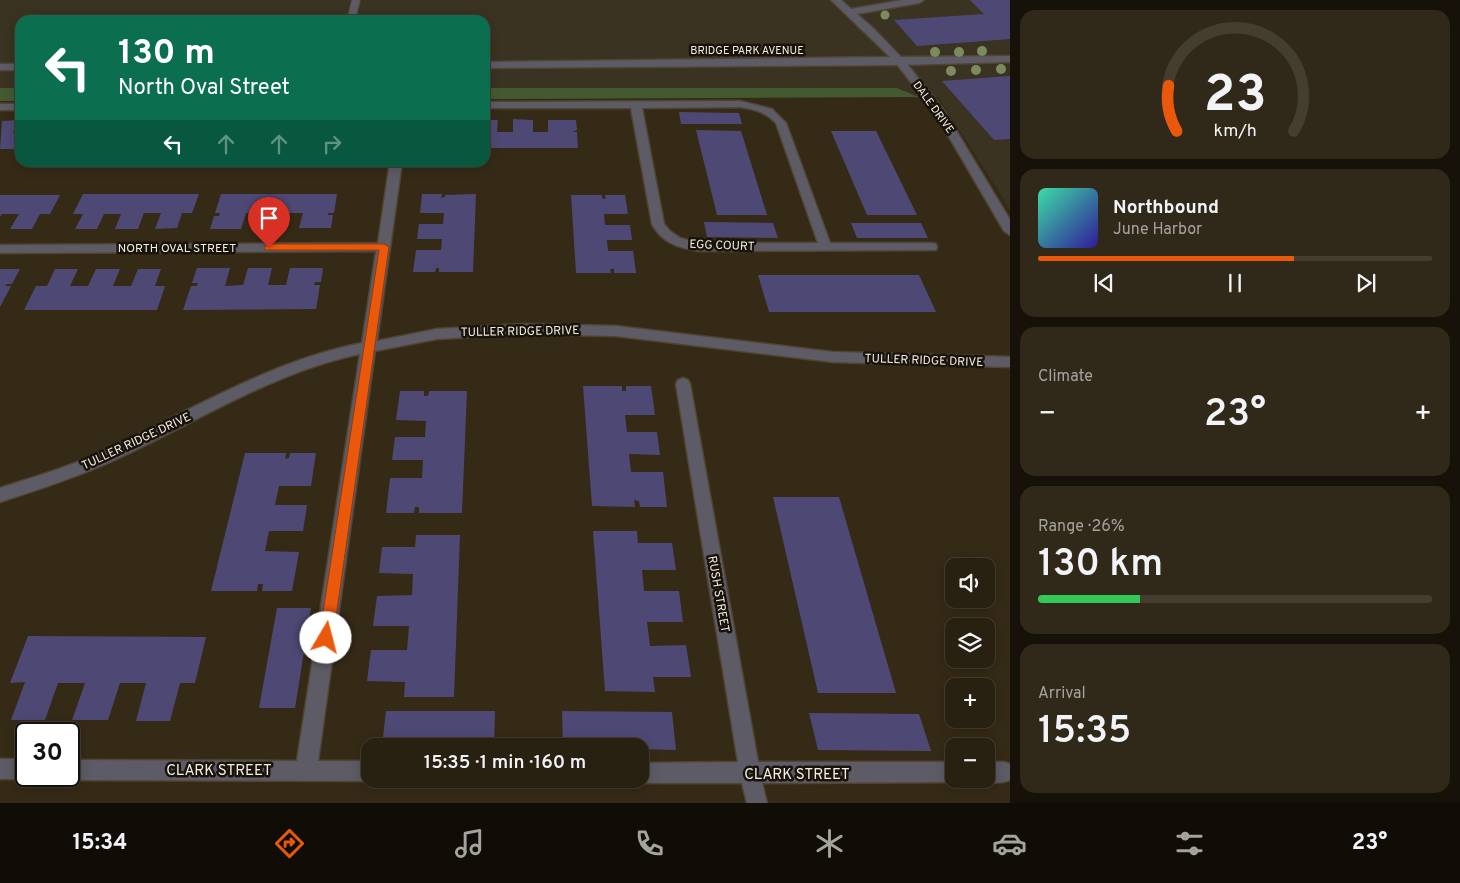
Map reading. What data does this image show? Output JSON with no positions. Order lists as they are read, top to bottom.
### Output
{
  "streets": {
    "street": [
      "BRIDGE PARK AVENUE",
      "DALE DRIVE",
      "EGG COURT",
      "NORTH OVAL STREET",
      "TULLER RIDGE DRIVE",
      "RUSH STREET",
      "CLARK STREET"
    ]
  },
  "crossings": [
    ["BRIDGE PARK AVENUE", "DALE DRIVE"],
    ["RUSH STREET", "CLARK STREET"]
  ],
  "page": {
    "turn": ["130 m", "North Oval Street"],
    "song": ["Northbound", "June Harbor"],
    "tile": [
      "Climate",
      ["Range · 26%", "130 km"],
      ["Arrival", "15:35"]
    ],
    "heat": ["−", "23°", "+"],
    "map_buttons": ["+", "−"],
    "limit": "30",
    "trip": "15:35 · 1 min · 160 m",
    "tabs": ["15:34", "23°"],
    "gauge": ["23", "km/h"]
  }
}
